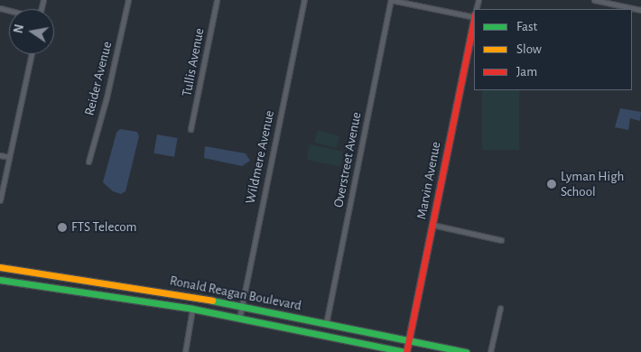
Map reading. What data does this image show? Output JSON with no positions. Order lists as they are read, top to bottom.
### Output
{
  "streets": {
    "main road": ["Marvin Avenue", "Ronald Reagan Boulevard"],
    "street": [
      "Tullis Avenue",
      "Reider Avenue",
      "Wildmere Avenue",
      "Overstreet Avenue"
    ]
  },
  "crossings": [
    ["Wildmere Avenue", "Ronald Reagan Boulevard"],
    ["Overstreet Avenue", "Ronald Reagan Boulevard"],
    ["Marvin Avenue", "Ronald Reagan Boulevard"]
  ],
  "places": ["Lyman High School", "FTS Telecom"],
  "legend": ["Fast", "Slow", "Jam"],
  "north": "left"
}
